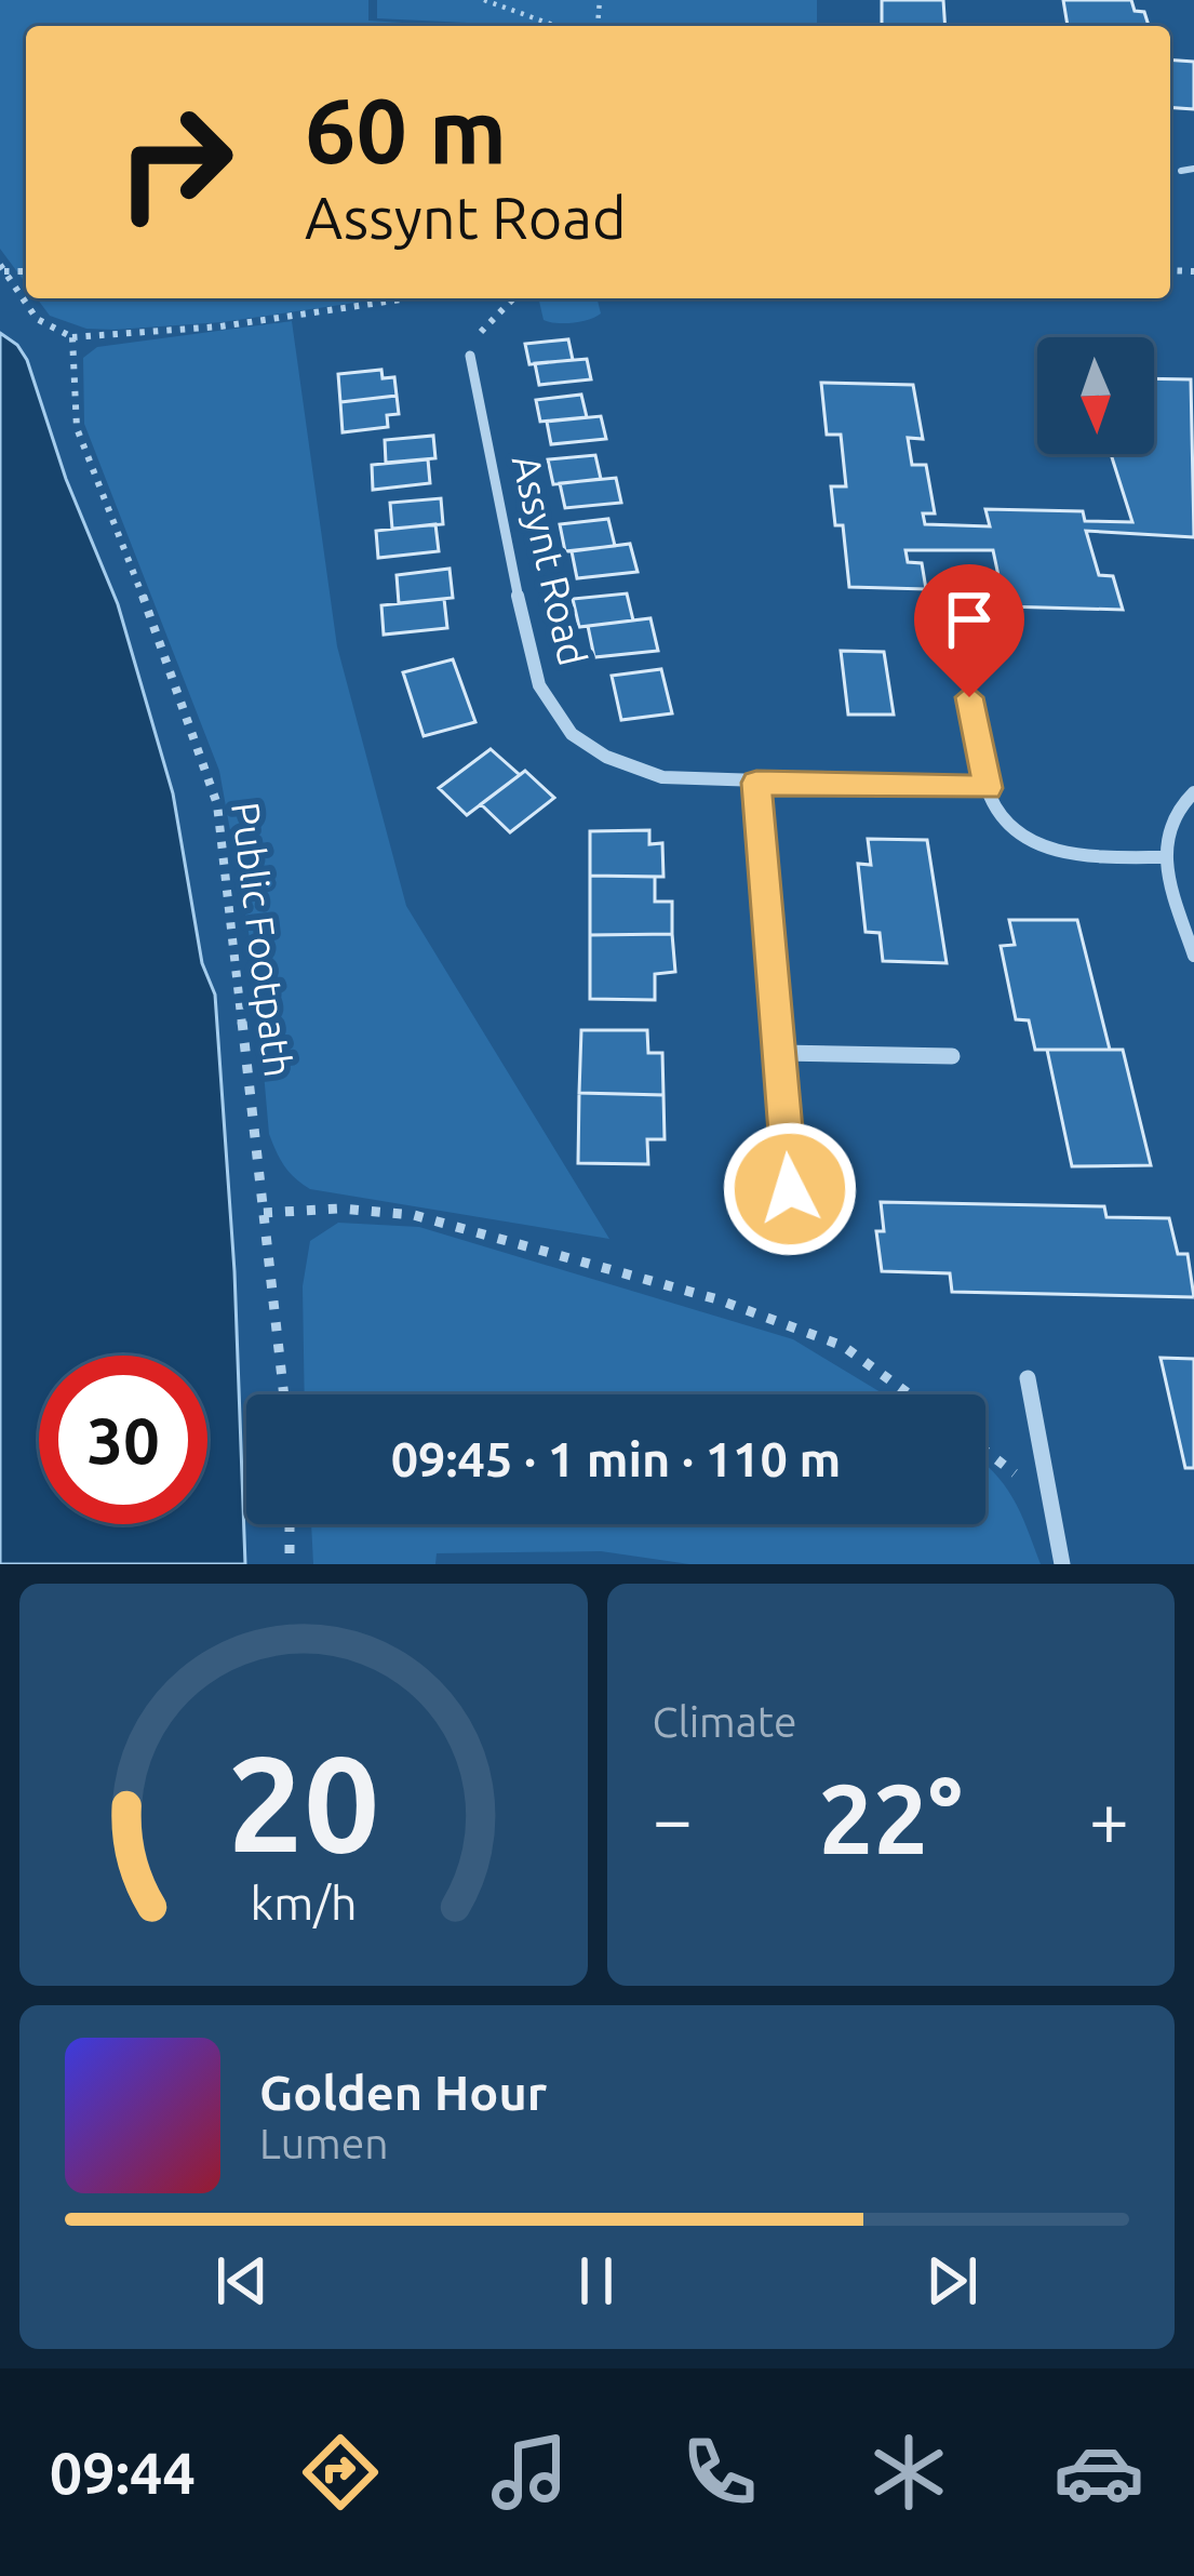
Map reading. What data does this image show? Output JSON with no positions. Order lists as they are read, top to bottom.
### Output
{
  "streets": {
    "street": ["Assynt Road"],
    "path": ["Public Footpath"]
  },
  "north": "bottom",
  "page": {
    "turn": ["60 m", "Assynt Road"],
    "limit": "30",
    "trip": "09:45 · 1 min · 110 m",
    "tile": "Climate",
    "heat": ["−", "22°", "+"],
    "song": ["Golden Hour", "Lumen"],
    "tabs": "09:44",
    "gauge": ["20", "km/h"]
  }
}
